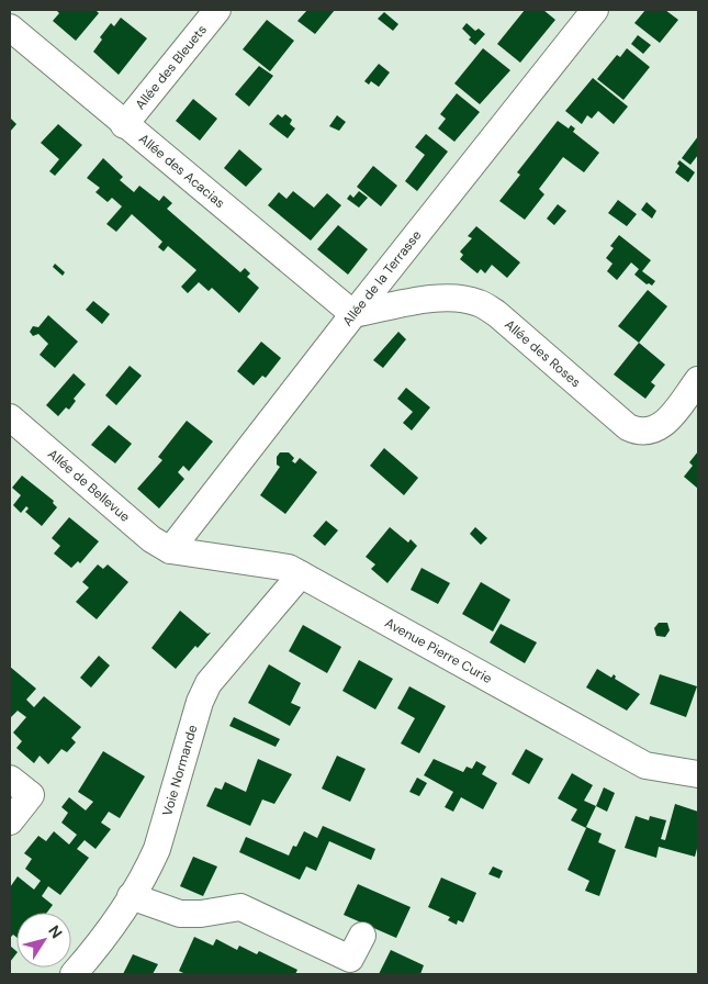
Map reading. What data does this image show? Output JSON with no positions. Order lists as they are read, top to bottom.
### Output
{
  "streets": {
    "street": [
      "Allée des Bleuets",
      "Allée des Acacias",
      "Allée de la Terrasse",
      "Allée des Roses",
      "Allée de Bellevue",
      "Avenue Pierre Curie",
      "Voie Normande"
    ]
  },
  "crossings": [
    ["Allée des Bleuets", "Allée des Acacias"],
    ["Allée des Acacias", "Allée de la Terrasse"],
    ["Allée des Acacias", "Allée des Roses"],
    ["Allée de la Terrasse", "Allée des Roses"],
    ["Allée de la Terrasse", "Allée de Bellevue"],
    ["Allée de la Terrasse", "Avenue Pierre Curie"],
    ["Allée de Bellevue", "Avenue Pierre Curie"],
    ["Avenue Pierre Curie", "Voie Normande"]
  ],
  "north": "top right"
}
